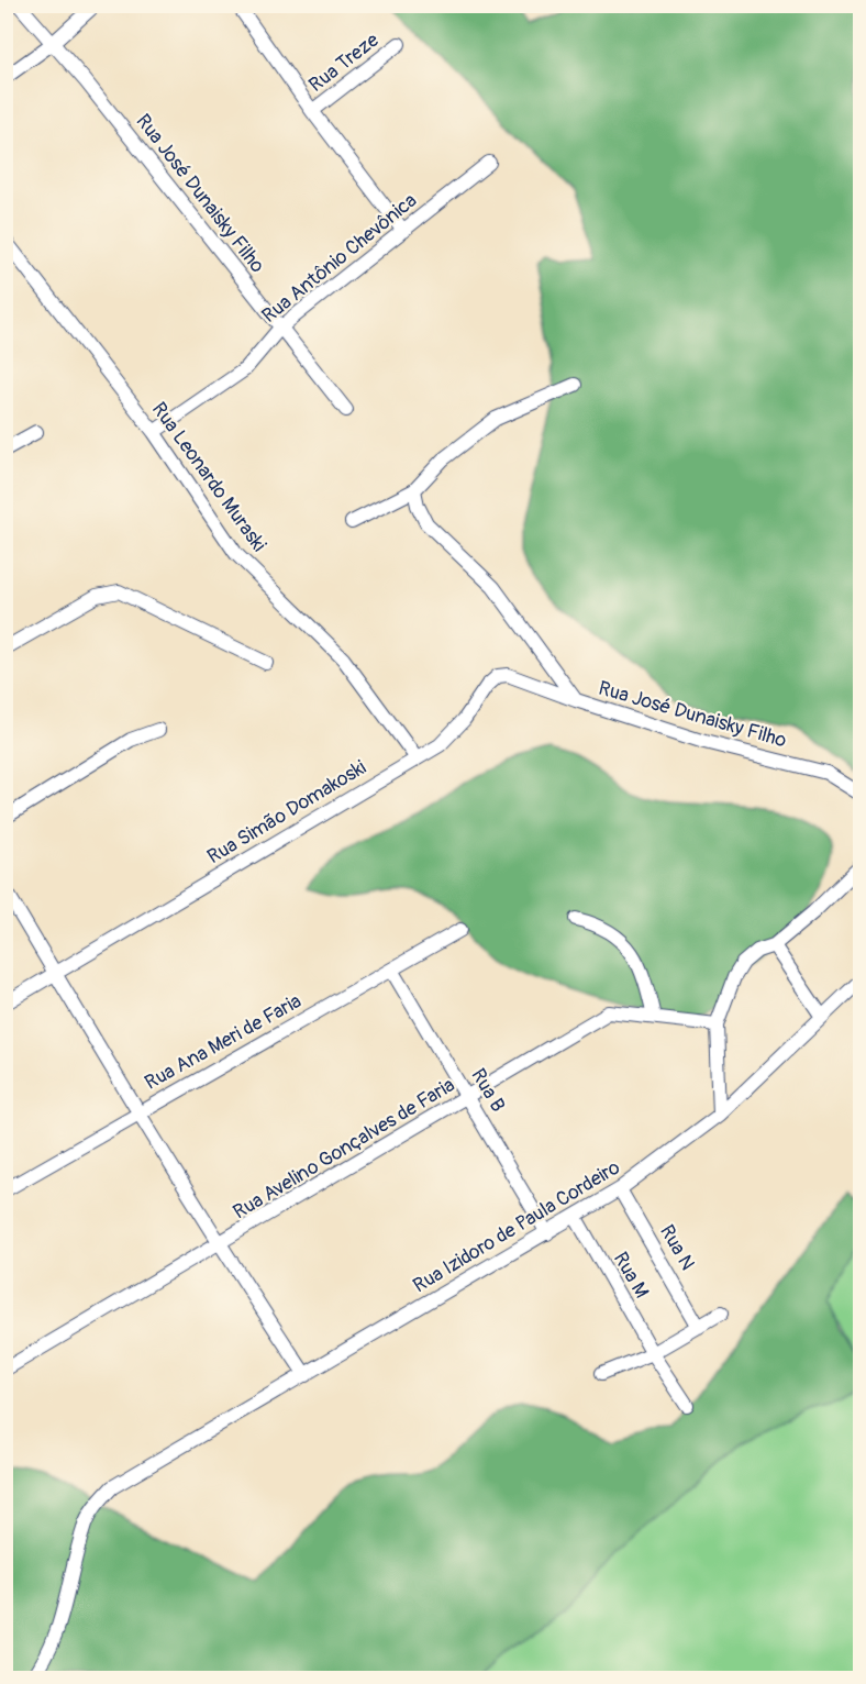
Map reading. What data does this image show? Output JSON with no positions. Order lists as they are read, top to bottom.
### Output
{
  "streets": {
    "street": [
      "Rua Treze",
      "Rua José Dunaisky Filho",
      "Rua Antônio Chevônica",
      "Rua Leonardo Muraski",
      "Rua Simão Domakoski",
      "Rua Ana Meri de Faria",
      "Rua B",
      "Rua Avelino Gonçalves de Faria",
      "Rua Izidoro de Paula Cordeiro",
      "Rua N",
      "Rua M"
    ]
  },
  "crossings": [
    ["Rua José Dunaisky Filho", "Rua Antônio Chevônica"],
    ["Rua José Dunaisky Filho", "Rua Simão Domakoski"],
    ["Rua Antônio Chevônica", "Rua Leonardo Muraski"],
    ["Rua Leonardo Muraski", "Rua Simão Domakoski"],
    ["Rua Ana Meri de Faria", "Rua B"],
    ["Rua B", "Rua Avelino Gonçalves de Faria"],
    ["Rua B", "Rua Izidoro de Paula Cordeiro"],
    ["Rua Izidoro de Paula Cordeiro", "Rua N"],
    ["Rua Izidoro de Paula Cordeiro", "Rua M"]
  ]
}
